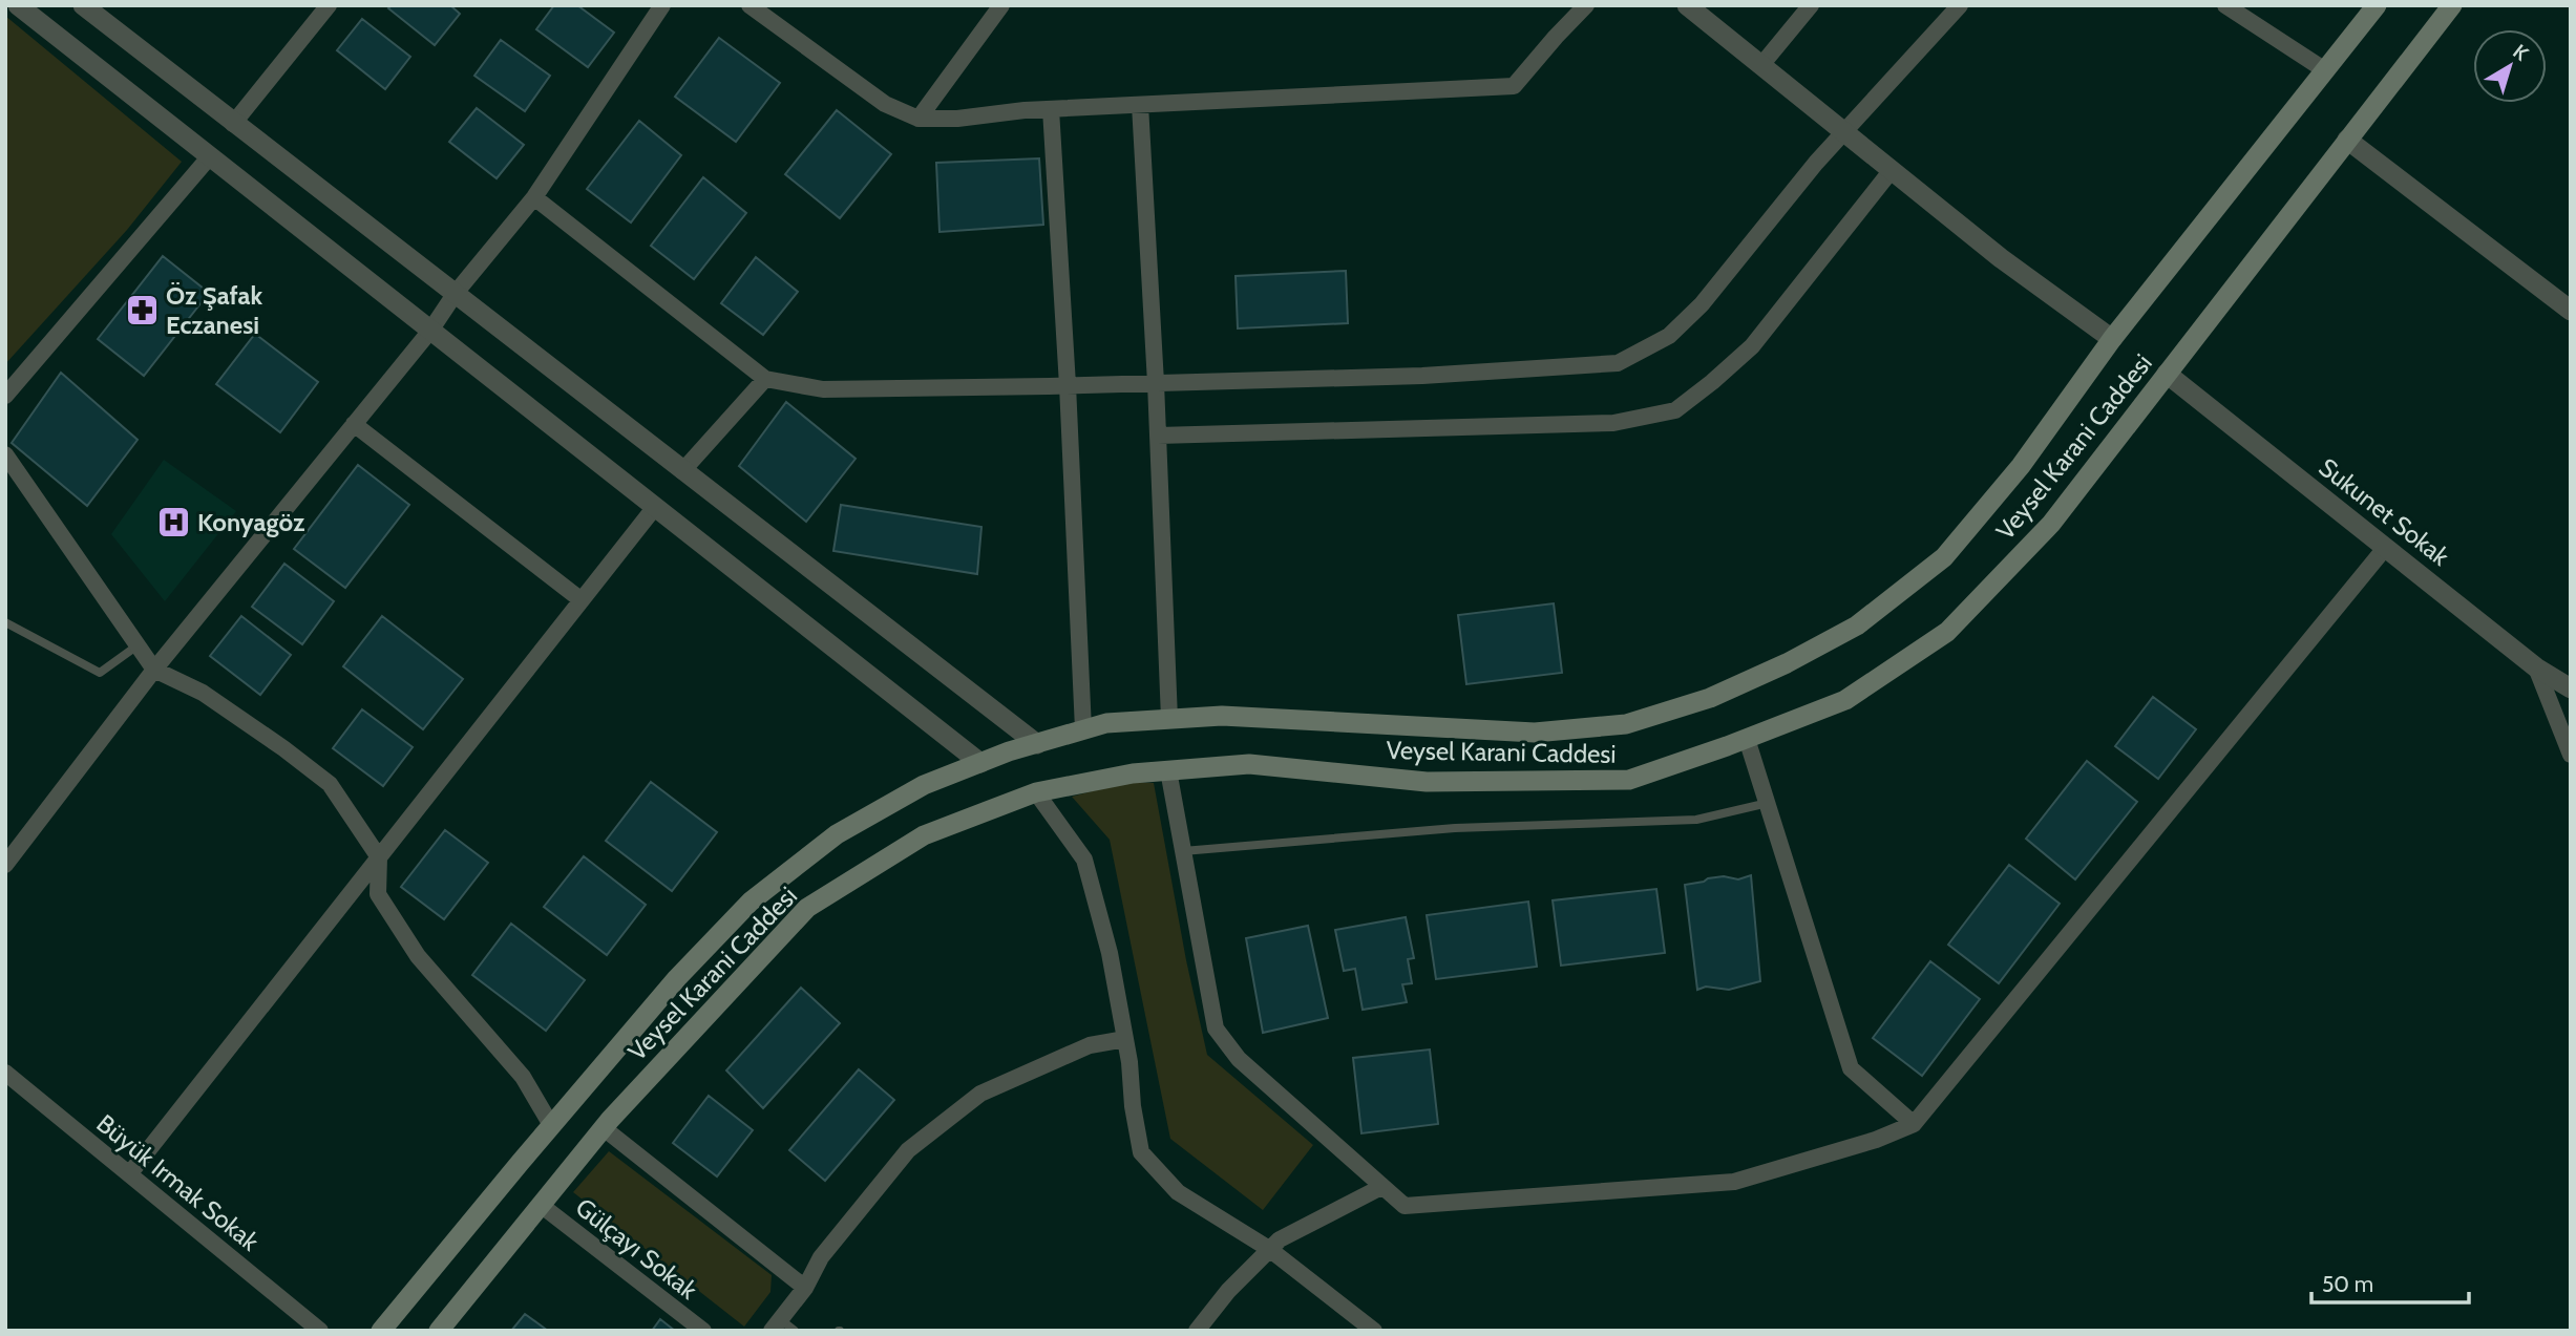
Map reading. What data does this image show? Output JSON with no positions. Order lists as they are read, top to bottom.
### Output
{
  "streets": {
    "main road": ["Veysel Karani Caddesi"],
    "street": ["Sukunet Sokak", "Büyük Irmak Sokak", "Gülçayı Sokak"]
  },
  "crossings": [
    ["Veysel Karani Caddesi", "Sukunet Sokak"],
    ["Veysel Karani Caddesi", "Gülçayı Sokak"]
  ],
  "places": {
    "pharmacy": ["Öz Şafak Eczanesi"],
    "hospital": ["Konyagöz"]
  },
  "scale_bar": "50 m",
  "north": "top right"
}
